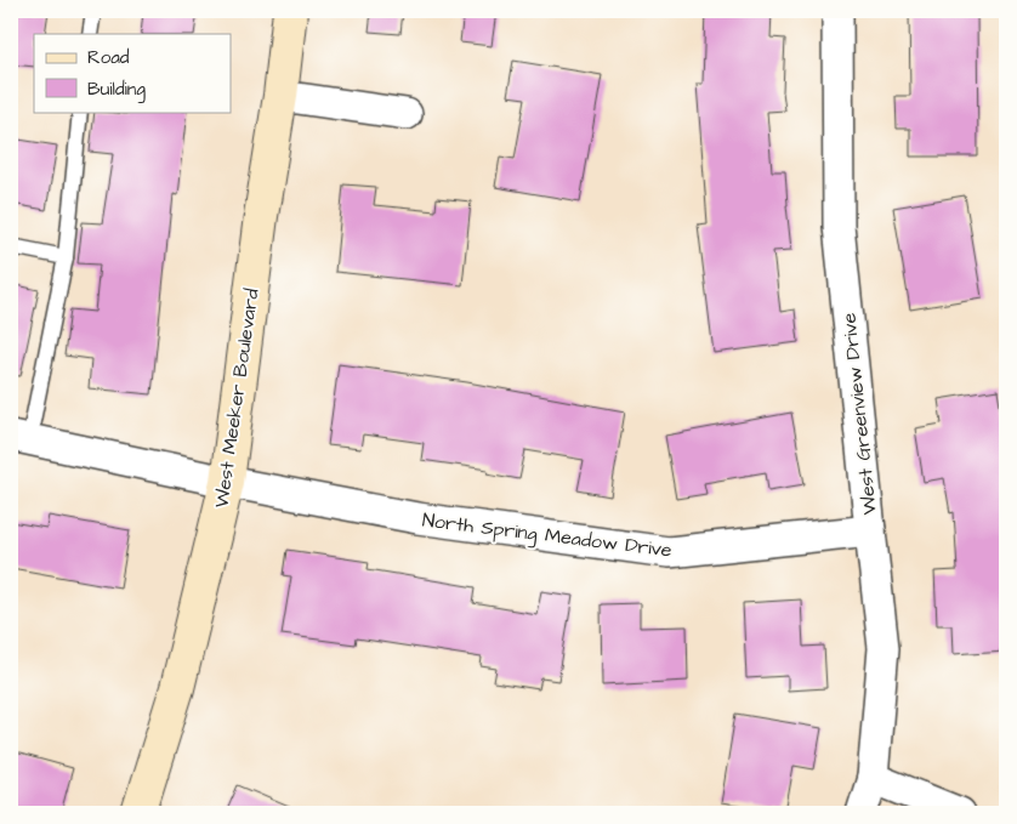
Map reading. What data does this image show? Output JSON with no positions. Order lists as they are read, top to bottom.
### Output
{
  "streets": {
    "street": ["West Meeker Boulevard", "West Greenview Drive", "North Spring Meadow Drive"]
  },
  "crossings": [
    ["West Meeker Boulevard", "North Spring Meadow Drive"],
    ["West Greenview Drive", "North Spring Meadow Drive"]
  ],
  "legend": ["Road", "Building"]
}
